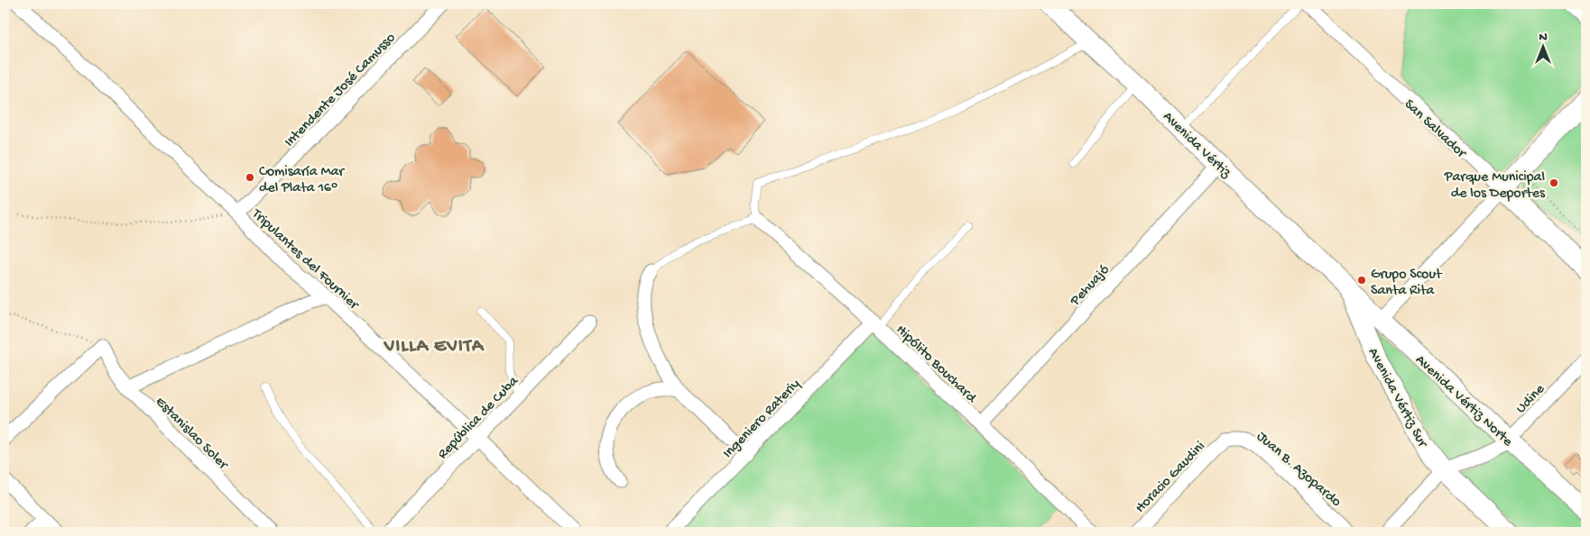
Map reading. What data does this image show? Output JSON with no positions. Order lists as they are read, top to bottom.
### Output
{
  "streets": {
    "street": [
      "Intendente José Camusso",
      "San Salvador",
      "Avenida Vértiz",
      "Tripulantes del Fournier",
      "Pehuajó",
      "Hipólito Bouchard",
      "Avenida Vértiz Sur",
      "Udine",
      "Avenida Vértiz Norte",
      "República de Cuba",
      "Ingeniero Rateriy",
      "Estanislao Soler",
      "Juan B. Azopardo",
      "Horacio Gaudini"
    ]
  },
  "crossings": [
    ["Intendente José Camusso", "Tripulantes del Fournier"],
    ["Avenida Vértiz", "Pehuajó"],
    ["Avenida Vértiz", "Avenida Vértiz Sur"],
    ["Avenida Vértiz", "Avenida Vértiz Norte"],
    ["Tripulantes del Fournier", "República de Cuba"],
    ["Pehuajó", "Hipólito Bouchard"],
    ["Hipólito Bouchard", "Ingeniero Rateriy"],
    ["Avenida Vértiz Sur", "Udine"],
    ["Avenida Vértiz Sur", "Avenida Vértiz Norte"],
    ["Udine", "Avenida Vértiz Norte"],
    ["Juan B. Azopardo", "Horacio Gaudini"]
  ],
  "districts": ["VILLA EVITA"],
  "places": ["Comisaría Mar del Plata 16°", "Parque Municipal de los Deportes", "Grupo Scout Santa Rita"],
  "north": "top"
}
